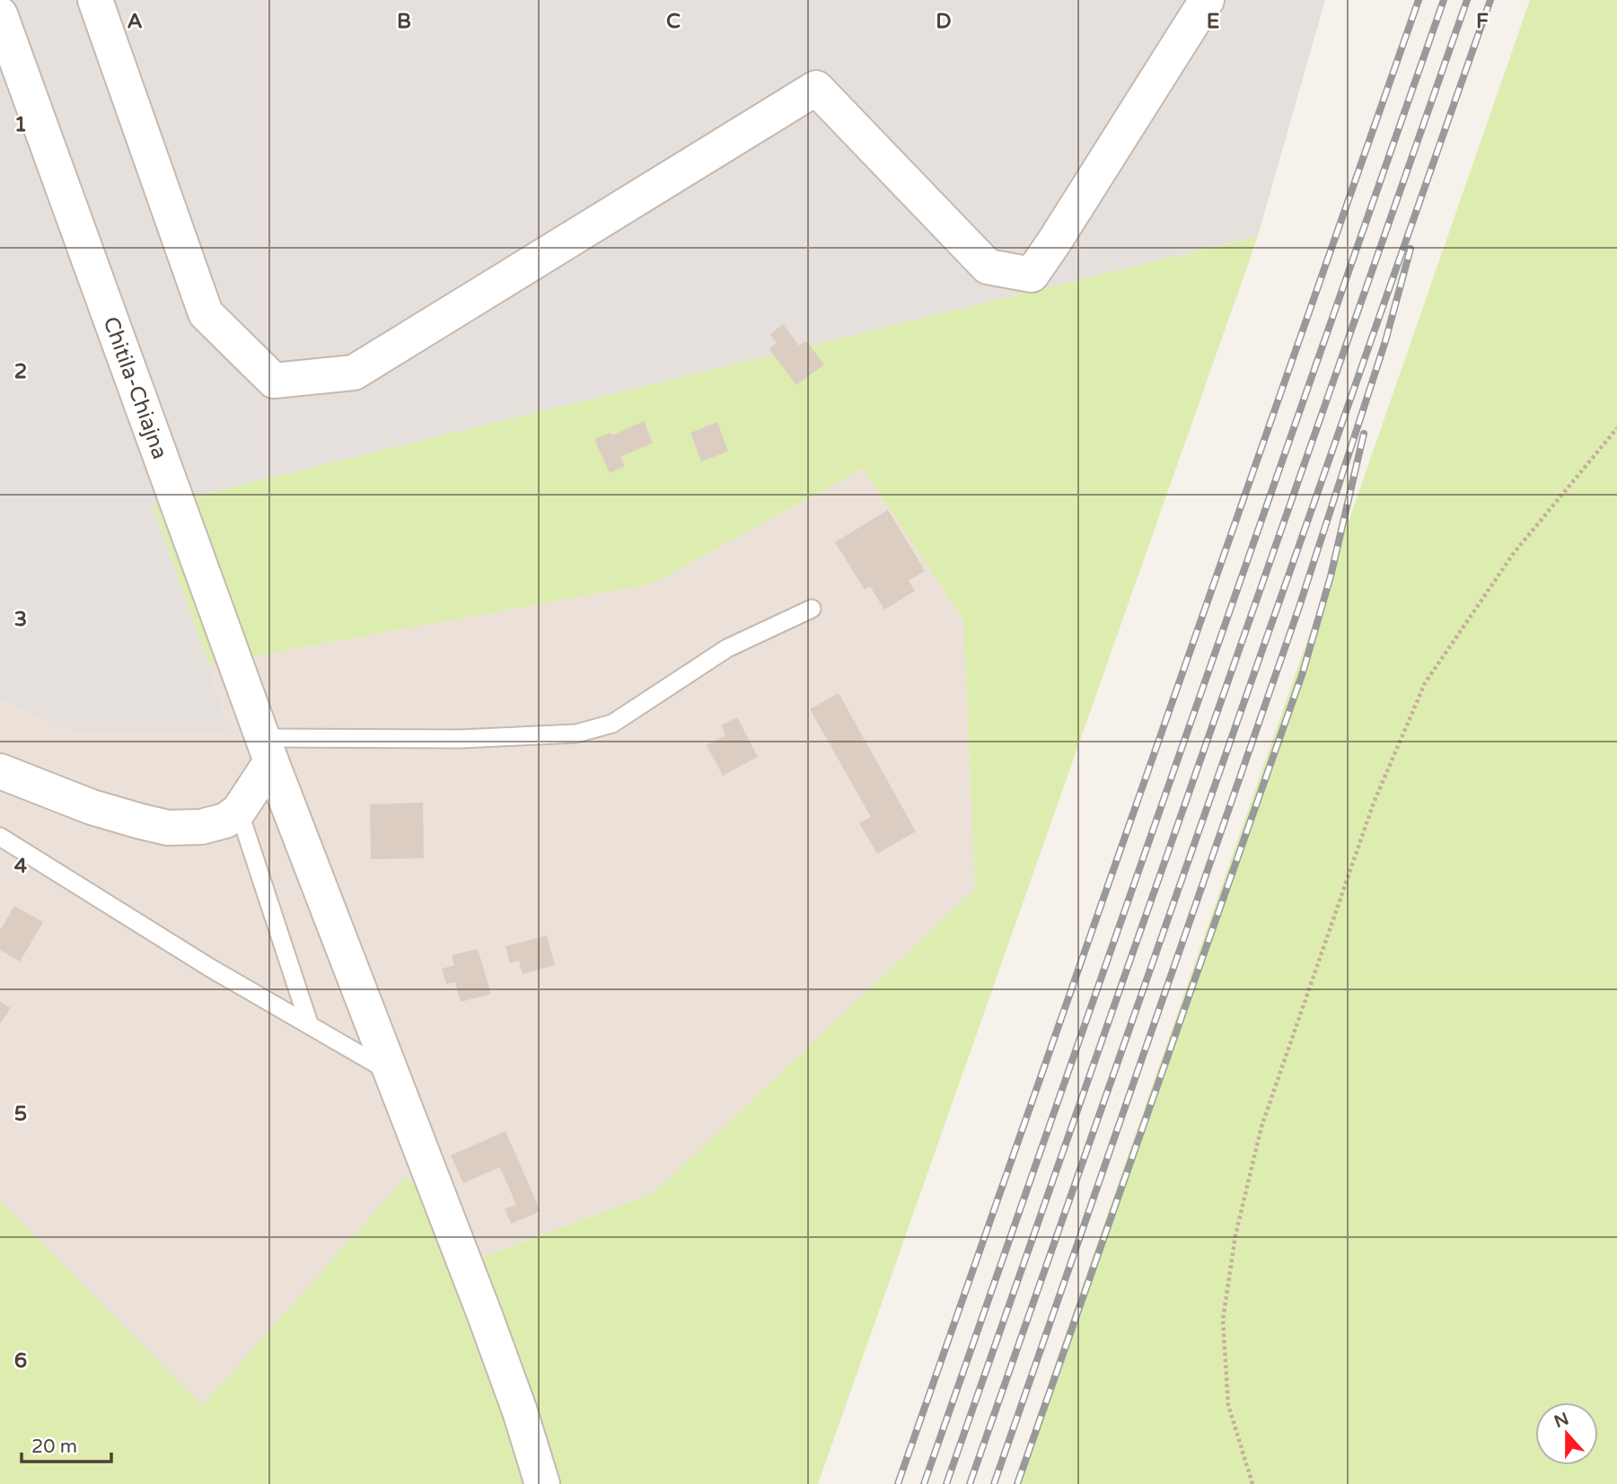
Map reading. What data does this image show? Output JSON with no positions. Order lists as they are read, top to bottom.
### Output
{
  "streets": {
    "street": ["Chitila-Chiajna"]
  },
  "scale_bar": "20 m",
  "north": "top",
  "grid": {
    "columns": [
      "A",
      "B",
      "C",
      "D",
      "E",
      "F"
    ],
    "rows": [
      "1",
      "2",
      "3",
      "4",
      "5",
      "6"
    ]
  }
}
